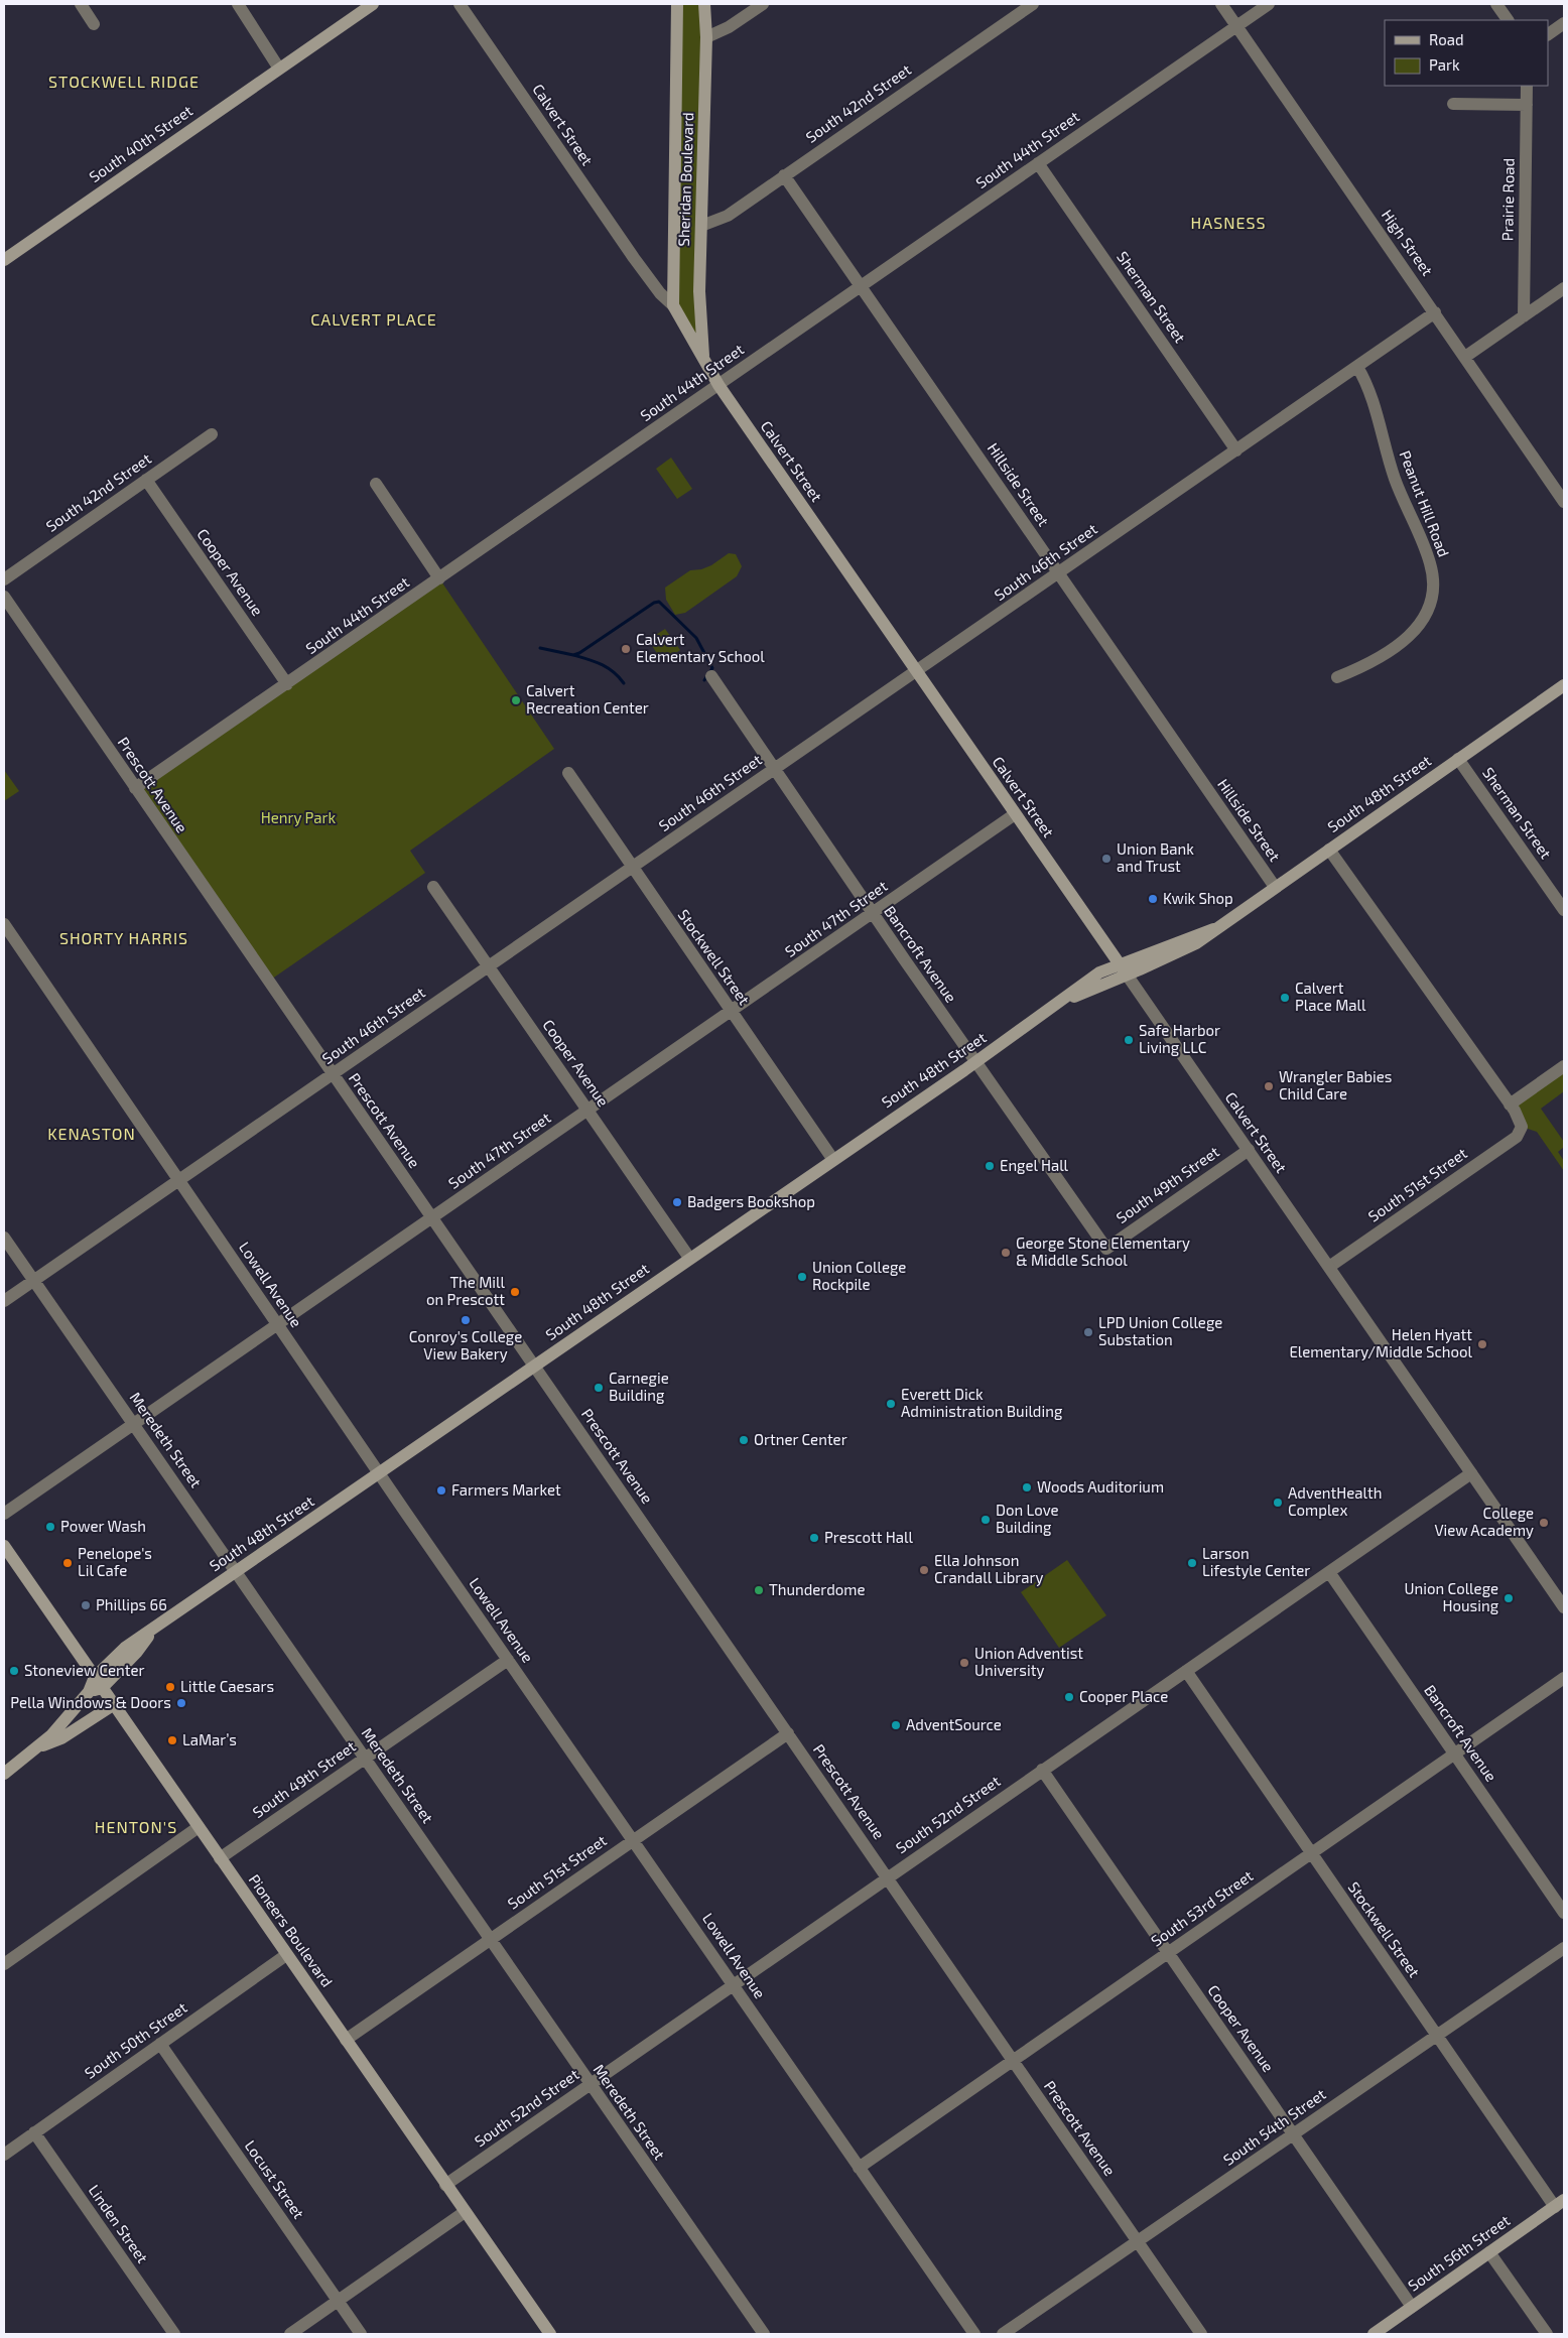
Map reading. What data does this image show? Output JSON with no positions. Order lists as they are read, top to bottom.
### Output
{
  "streets": {
    "main road": [
      "Calvert Street",
      "South 40th Street",
      "Sheridan Boulevard",
      "South 48th Street",
      "Pioneers Boulevard",
      "South 56th Street"
    ],
    "street": [
      "South 42nd Street",
      "South 44th Street",
      "Prairie Road",
      "High Street",
      "Sherman Street",
      "Hillside Street",
      "Peanut Hill Road",
      "South 46th Street",
      "Cooper Avenue",
      "Prescott Avenue",
      "South 47th Street",
      "Bancroft Avenue",
      "Stockwell Street",
      "South 49th Street",
      "South 51st Street",
      "Lowell Avenue",
      "Meredeth Street",
      "South 52nd Street",
      "South 53rd Street",
      "South 50th Street",
      "South 54th Street",
      "Locust Street",
      "Linden Street"
    ]
  },
  "crossings": [
    ["South 42nd Street", "Sheridan Boulevard"],
    ["South 42nd Street", "Hillside Street"],
    ["South 42nd Street", "Cooper Avenue"],
    ["Calvert Street", "South 44th Street"],
    ["Calvert Street", "Sheridan Boulevard"],
    ["Calvert Street", "South 46th Street"],
    ["Calvert Street", "South 48th Street"],
    ["Calvert Street", "South 47th Street"],
    ["Calvert Street", "South 49th Street"],
    ["Calvert Street", "South 51st Street"],
    ["Calvert Street", "South 52nd Street"],
    ["South 44th Street", "High Street"],
    ["South 44th Street", "Sherman Street"],
    ["South 44th Street", "Hillside Street"],
    ["South 44th Street", "Cooper Avenue"],
    ["South 44th Street", "Prescott Avenue"],
    ["High Street", "South 46th Street"],
    ["Sherman Street", "South 46th Street"],
    ["Sherman Street", "South 48th Street"],
    ["Hillside Street", "South 46th Street"],
    ["Hillside Street", "South 48th Street"],
    ["Peanut Hill Road", "South 46th Street"],
    ["South 46th Street", "Cooper Avenue"],
    ["South 46th Street", "Prescott Avenue"],
    ["South 46th Street", "Bancroft Avenue"],
    ["South 46th Street", "Stockwell Street"],
    ["South 46th Street", "Lowell Avenue"],
    ["South 46th Street", "Meredeth Street"],
    ["Cooper Avenue", "South 48th Street"],
    ["Cooper Avenue", "South 47th Street"],
    ["Cooper Avenue", "South 52nd Street"],
    ["Cooper Avenue", "South 53rd Street"],
    ["Cooper Avenue", "South 54th Street"],
    ["Cooper Avenue", "South 56th Street"],
    ["Prescott Avenue", "South 48th Street"],
    ["Prescott Avenue", "South 47th Street"],
    ["Prescott Avenue", "South 51st Street"],
    ["Prescott Avenue", "South 52nd Street"],
    ["Prescott Avenue", "South 53rd Street"],
    ["Prescott Avenue", "South 54th Street"],
    ["South 48th Street", "Bancroft Avenue"],
    ["South 48th Street", "Stockwell Street"],
    ["South 48th Street", "Lowell Avenue"],
    ["South 48th Street", "Meredeth Street"],
    ["South 48th Street", "Pioneers Boulevard"],
    ["South 47th Street", "Bancroft Avenue"],
    ["South 47th Street", "Stockwell Street"],
    ["South 47th Street", "Lowell Avenue"],
    ["South 47th Street", "Meredeth Street"],
    ["Bancroft Avenue", "South 49th Street"],
    ["Bancroft Avenue", "South 52nd Street"],
    ["Bancroft Avenue", "South 53rd Street"],
    ["Stockwell Street", "South 52nd Street"],
    ["Stockwell Street", "South 53rd Street"],
    ["Stockwell Street", "South 54th Street"],
    ["Stockwell Street", "South 56th Street"],
    ["South 49th Street", "Lowell Avenue"],
    ["South 49th Street", "Meredeth Street"],
    ["South 49th Street", "Pioneers Boulevard"],
    ["South 51st Street", "Lowell Avenue"],
    ["South 51st Street", "Meredeth Street"],
    ["South 51st Street", "Pioneers Boulevard"],
    ["Lowell Avenue", "South 52nd Street"],
    ["Lowell Avenue", "South 53rd Street"],
    ["Meredeth Street", "South 52nd Street"],
    ["South 52nd Street", "Pioneers Boulevard"],
    ["Pioneers Boulevard", "South 50th Street"],
    ["South 50th Street", "Locust Street"],
    ["South 50th Street", "Linden Street"]
  ],
  "districts": [
    "STOCKWELL RIDGE",
    "HASNESS",
    "CALVERT PLACE",
    "SHORTY HARRIS",
    "KENASTON",
    "HENTON'S"
  ],
  "parks": ["Henry Park"],
  "places": [
    "Calvert Elementary School",
    "Calvert Recreation Center",
    "Union Bank and Trust",
    "Kwik Shop",
    "Calvert Place Mall",
    "Safe Harbor Living LLC",
    "Wrangler Babies Child Care",
    "Engel Hall",
    "Badgers Bookshop",
    "George Stone Elementary & Middle School",
    "Union College Rockpile",
    "The Mill on Prescott",
    "Conroy's College View Bakery",
    "LPD Union College Substation",
    "Helen Hyatt Elementary/Middle School",
    "Carnegie Building",
    "Everett Dick Administration Building",
    "Ortner Center",
    "Woods Auditorium",
    "Farmers Market",
    "AdventHealth Complex",
    "Don Love Building",
    "College View Academy",
    "Power Wash",
    "Prescott Hall",
    "Penelope's Lil Cafe",
    "Larson Lifestyle Center",
    "Ella Johnson Crandall Library",
    "Thunderdome",
    "Union College Housing",
    "Phillips 66",
    "Union Adventist University",
    "Stoneview Center",
    "Little Caesars",
    "Cooper Place",
    "Pella Windows & Doors",
    "AdventSource",
    "LaMar’s"
  ],
  "legend": ["Road", "Park"]
}
